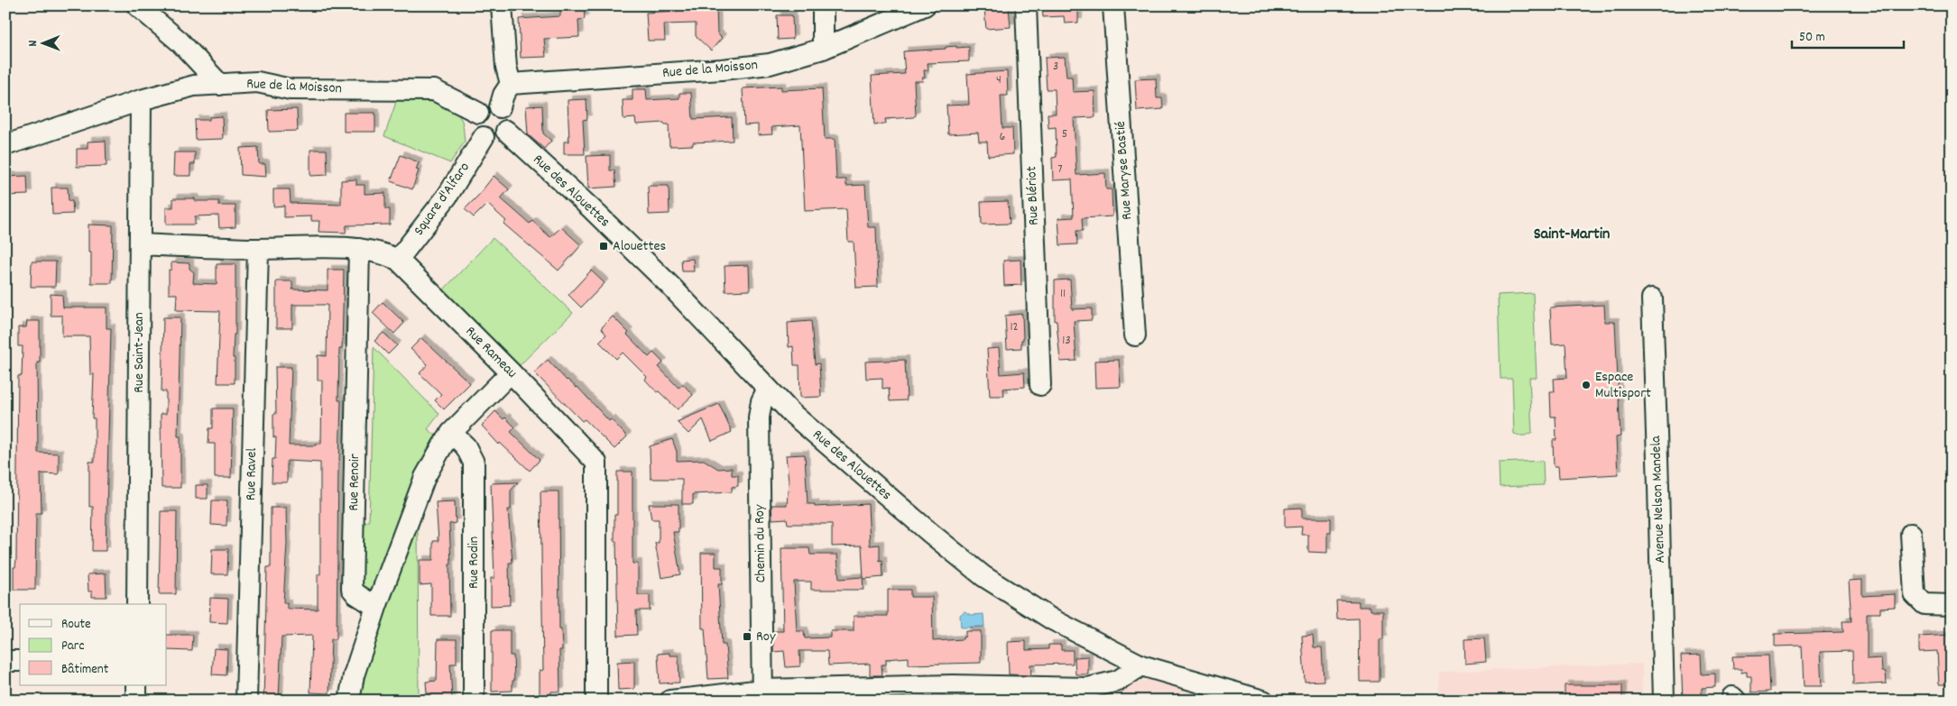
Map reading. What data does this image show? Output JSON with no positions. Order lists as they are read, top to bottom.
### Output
{
  "streets": {
    "street": [
      "Rue de la Moisson",
      "Rue Maryse Bastié",
      "Rue des Alouettes",
      "Rue Blériot",
      "Square d'Alfaro",
      "Rue Saint-Jean",
      "Rue Rameau",
      "Rue Ravel",
      "Rue Renoir",
      "Avenue Nelson Mandela",
      "Chemin du Roy",
      "Rue Rodin"
    ]
  },
  "crossings": [
    ["Rue de la Moisson", "Rue des Alouettes"],
    ["Rue de la Moisson", "Square d'Alfaro"],
    ["Rue de la Moisson", "Rue Saint-Jean"],
    ["Rue des Alouettes", "Square d'Alfaro"],
    ["Rue des Alouettes", "Chemin du Roy"],
    ["Square d'Alfaro", "Rue Rameau"],
    ["Rue Saint-Jean", "Rue Rameau"],
    ["Rue Rameau", "Rue Ravel"],
    ["Rue Rameau", "Rue Renoir"]
  ],
  "districts": ["Saint-Martin"],
  "places": {
    "transit": ["Alouettes", "Roy"],
    "other": ["Espace Multisport"]
  },
  "house_numbers": [
    "3",
    "4",
    "5",
    "6",
    "7",
    "11",
    "12",
    "13"
  ],
  "legend": ["Route", "Parc", "Bâtiment"],
  "scale_bar": "50 m",
  "north": "left"
}
